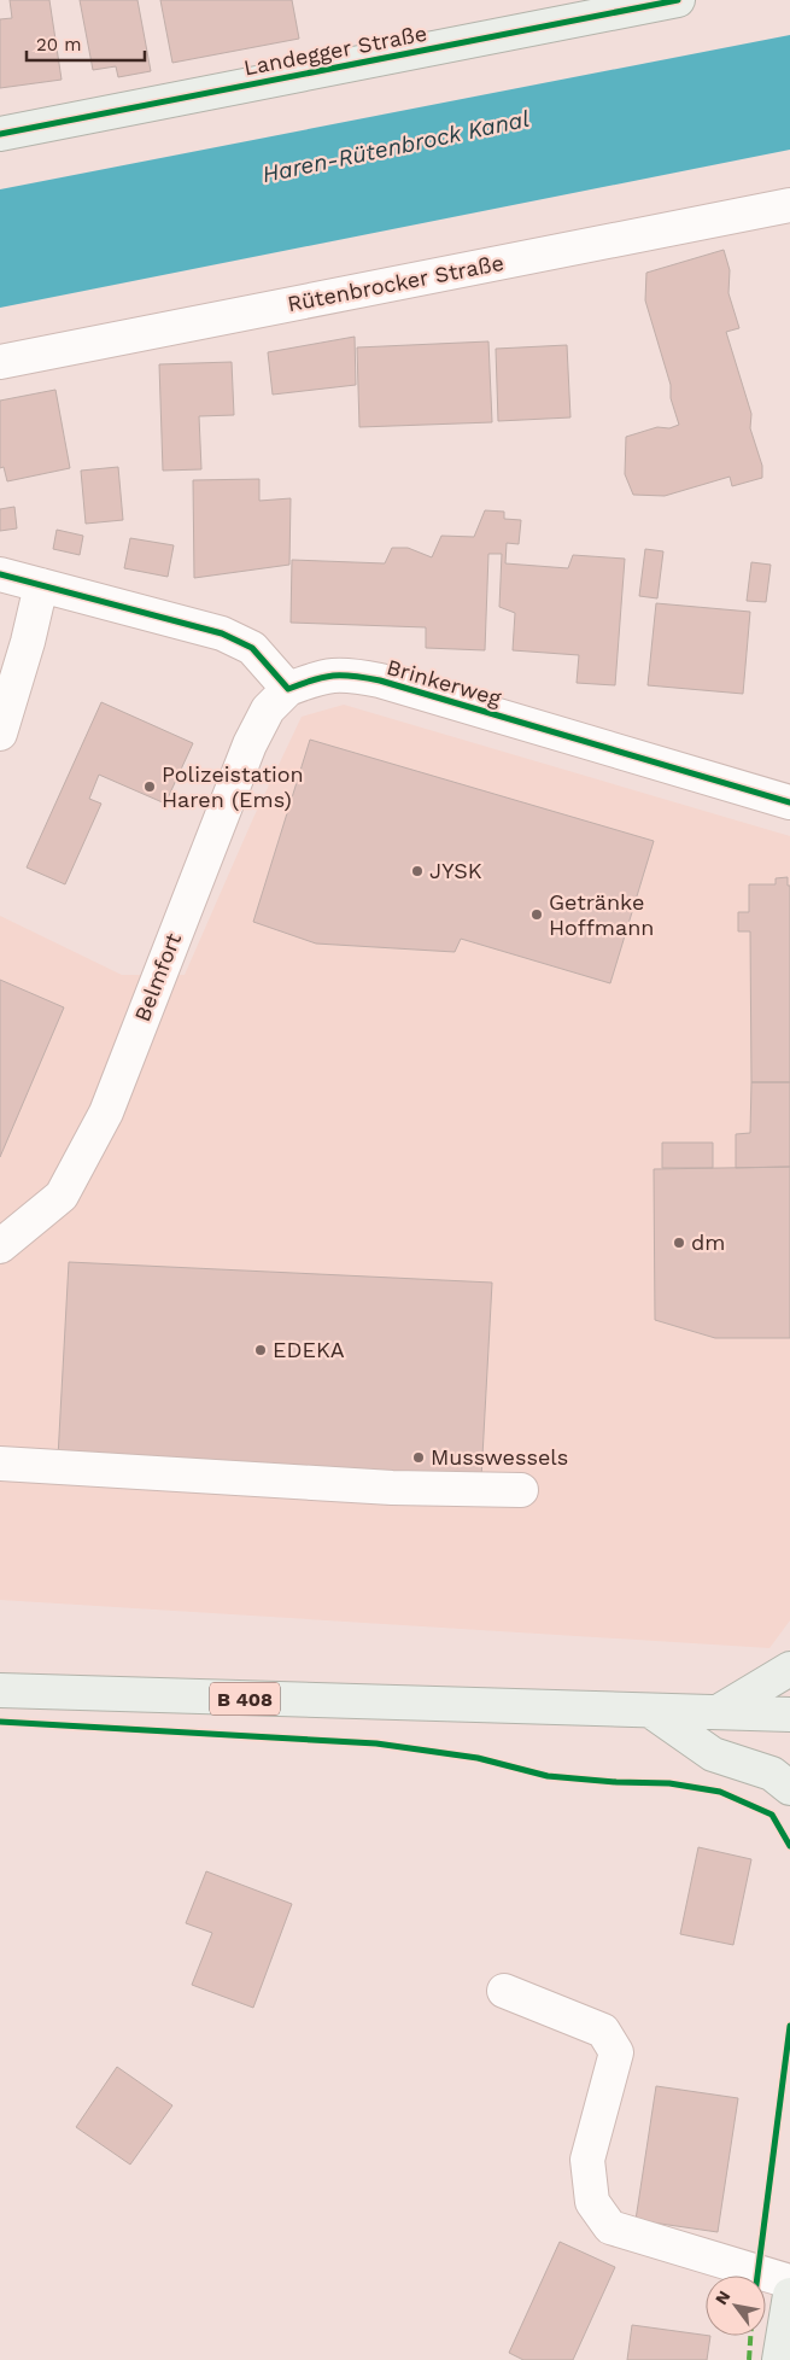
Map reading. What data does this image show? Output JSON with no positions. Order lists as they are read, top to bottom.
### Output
{
  "streets": {
    "main road": ["Landegger Straße", "B 408"],
    "street": ["Rütenbrocker Straße", "Brinkerweg", "Belmfort"]
  },
  "crossings": [
    ["Brinkerweg", "Belmfort"]
  ],
  "water": ["Haren-Rütenbrock Kanal"],
  "places": [
    "Polizeistation Haren (Ems)",
    "JYSK",
    "Getränke Hoffmann",
    "dm",
    "EDEKA",
    "Musswessels"
  ],
  "scale_bar": "20 m",
  "north": "top left"
}
